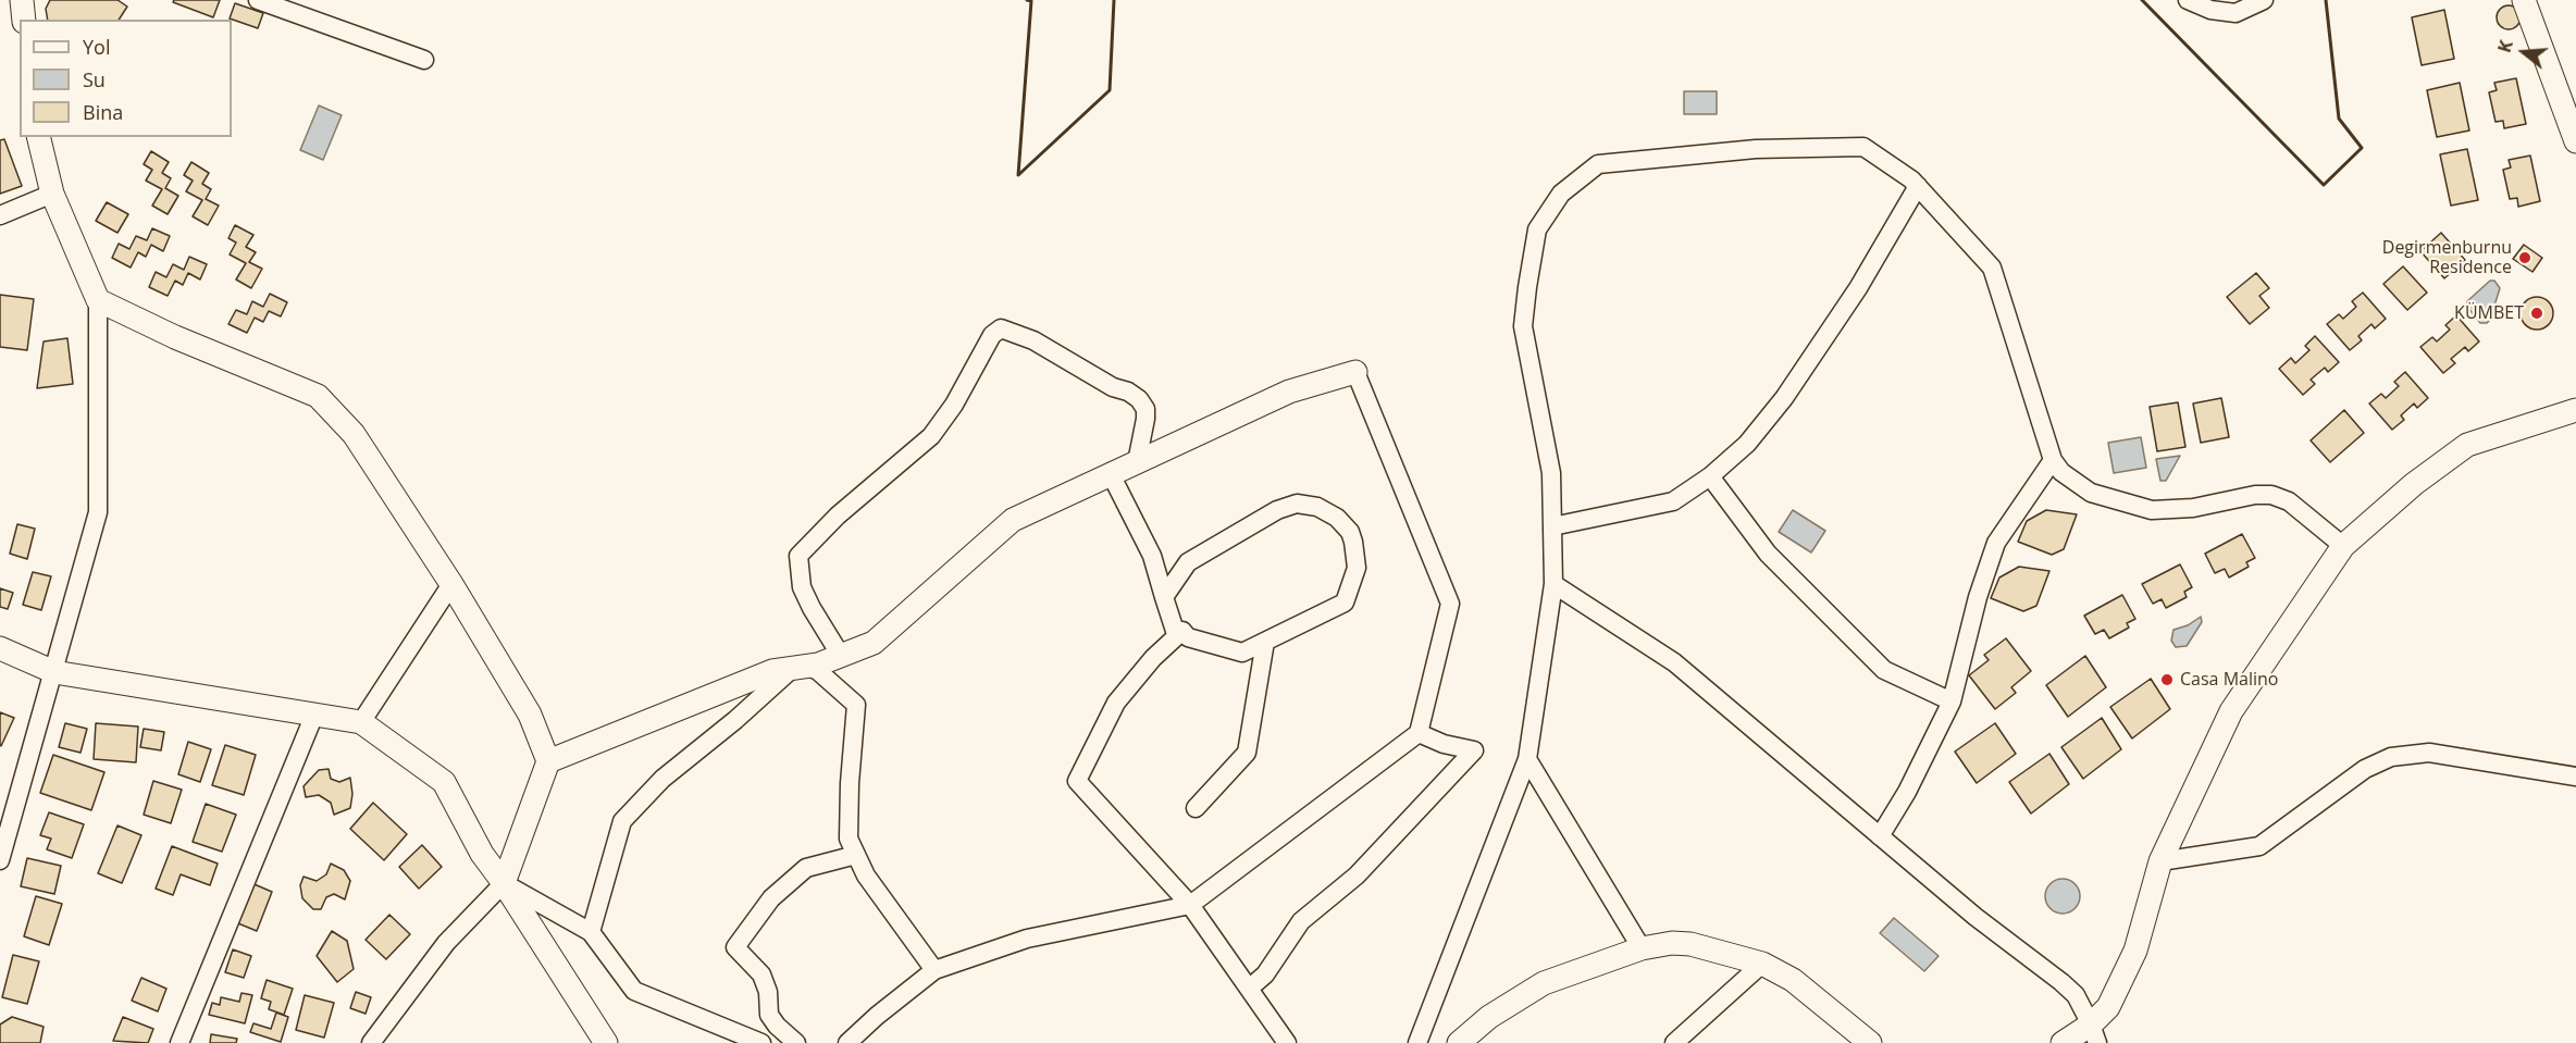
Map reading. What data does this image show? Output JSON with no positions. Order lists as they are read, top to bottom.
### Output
{
  "places": ["Degirmenburnu Residence", "KÜMBET", "Casa Malino"],
  "legend": ["Yol", "Su", "Bina"],
  "north": "left"
}
